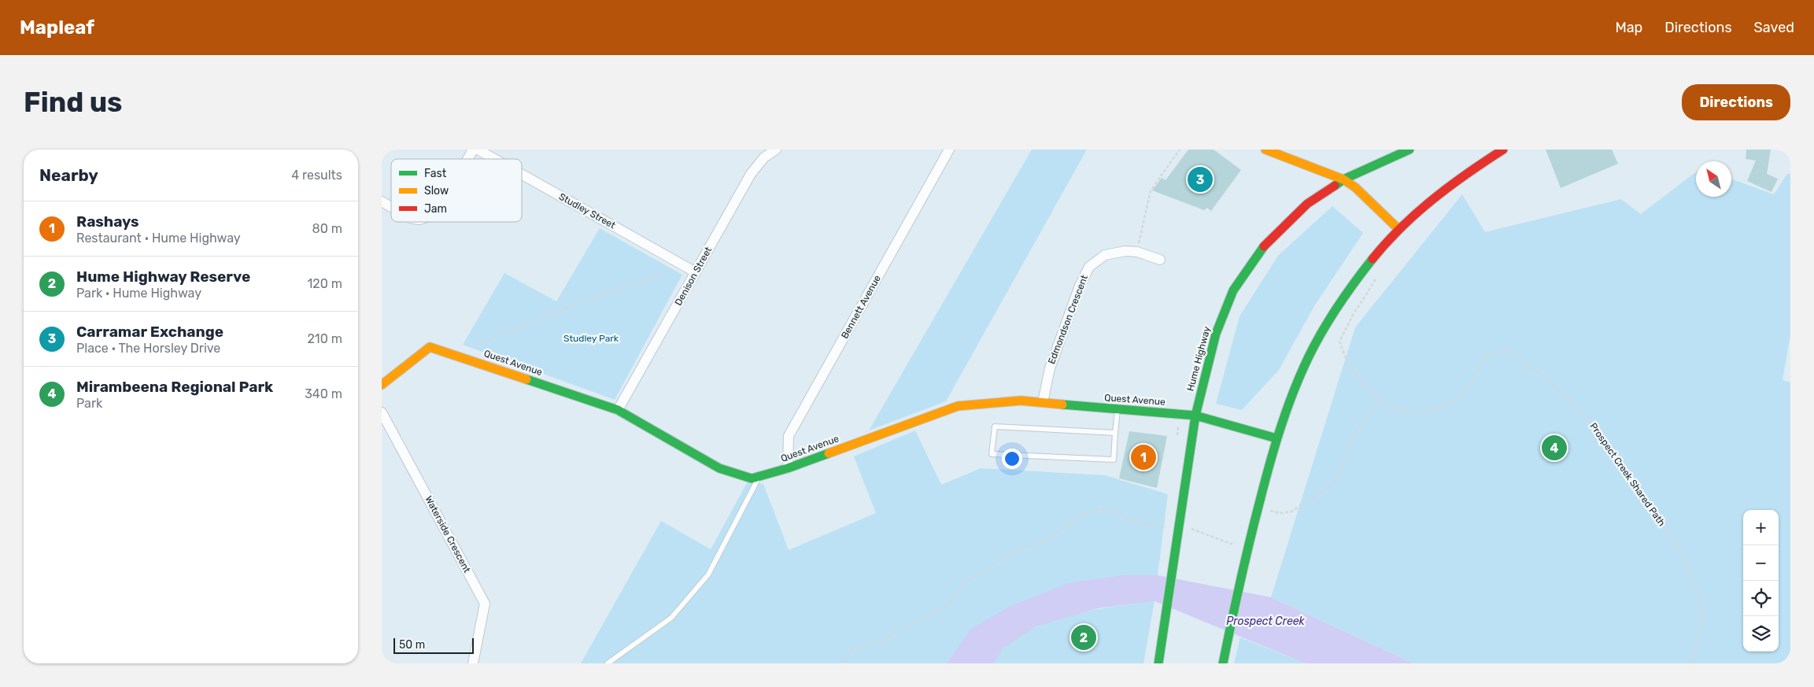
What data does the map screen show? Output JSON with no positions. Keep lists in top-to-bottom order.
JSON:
{
  "streets": {
    "main road": ["Hume Highway", "Quest Avenue"],
    "street": [
      "Studley Street",
      "Denison Street",
      "Bennett Avenue",
      "Edmondson Crescent",
      "Waterside Crescent"
    ],
    "path": ["Prospect Creek Shared Path"]
  },
  "crossings": [
    ["Studley Street", "Denison Street"],
    ["Denison Street", "Quest Avenue"],
    ["Bennett Avenue", "Quest Avenue"],
    ["Edmondson Crescent", "Quest Avenue"],
    ["Hume Highway", "Quest Avenue"]
  ],
  "water": ["Prospect Creek"],
  "parks": ["Studley Park"],
  "legend": ["Fast", "Slow", "Jam"],
  "scale_bar": "50 m",
  "north": "top left",
  "page": {
    "header": "Mapleaf",
    "nav": ["Map", "Directions", "Saved"],
    "buttons": "Directions",
    "title": "Find us",
    "heading": ["Nearby", "4 results"],
    "pins": [
      "3",
      "4",
      "1",
      "2"
    ],
    "list": [
      {
        "mark": "1",
        "name": "Rashays",
        "note": "Restaurant · Hume Highway",
        "value": "80 m"
      },
      {
        "mark": "2",
        "name": "Hume Highway Reserve",
        "note": "Park · Hume Highway",
        "value": "120 m"
      },
      {
        "mark": "3",
        "name": "Carramar Exchange",
        "note": "Place · The Horsley Drive",
        "value": "210 m"
      },
      {
        "mark": "4",
        "name": "Mirambeena Regional Park",
        "note": "Park",
        "value": "340 m"
      }
    ],
    "map_buttons": ["+", "−"],
    "scale": "50 m"
  }
}
